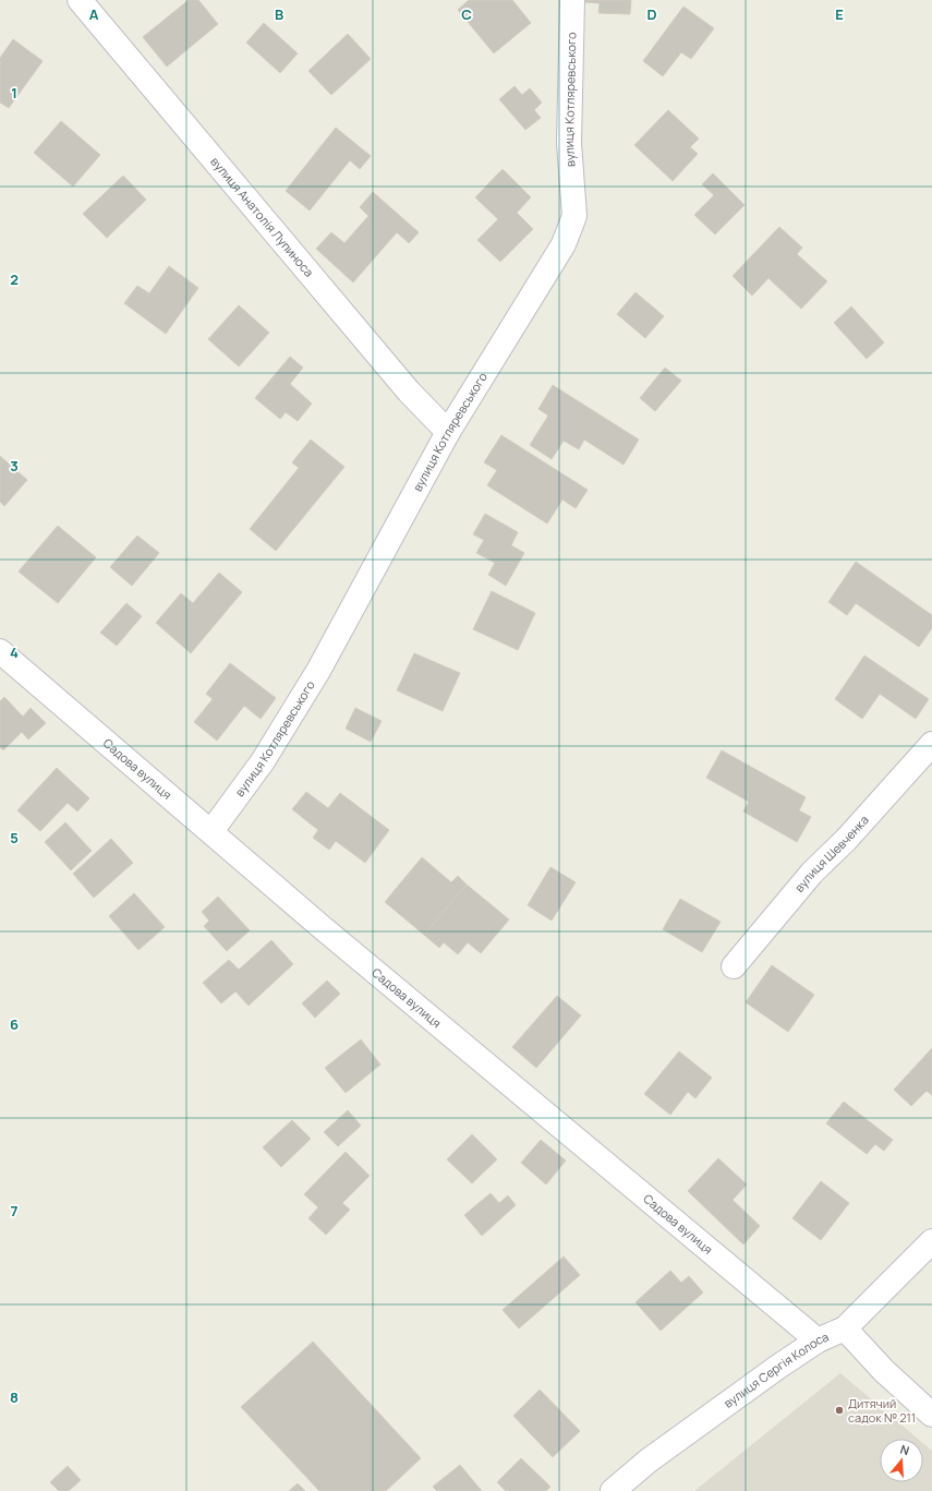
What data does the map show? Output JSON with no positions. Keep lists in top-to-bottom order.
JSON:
{
  "streets": {
    "street": [
      "вулиця Котляревського",
      "вулиця Анатолія Лупиноса",
      "Садова вулиця",
      "вулиця Шевченка",
      "вулиця Сергія Колоса"
    ]
  },
  "crossings": [
    ["вулиця Котляревського", "вулиця Анатолія Лупиноса"],
    ["вулиця Котляревського", "Садова вулиця"],
    ["Садова вулиця", "вулиця Сергія Колоса"]
  ],
  "places": ["Дитячий садок № 211"],
  "north": "top",
  "grid": {
    "columns": [
      "A",
      "B",
      "C",
      "D",
      "E"
    ],
    "rows": [
      "1",
      "2",
      "3",
      "4",
      "5",
      "6",
      "7",
      "8"
    ]
  }
}
